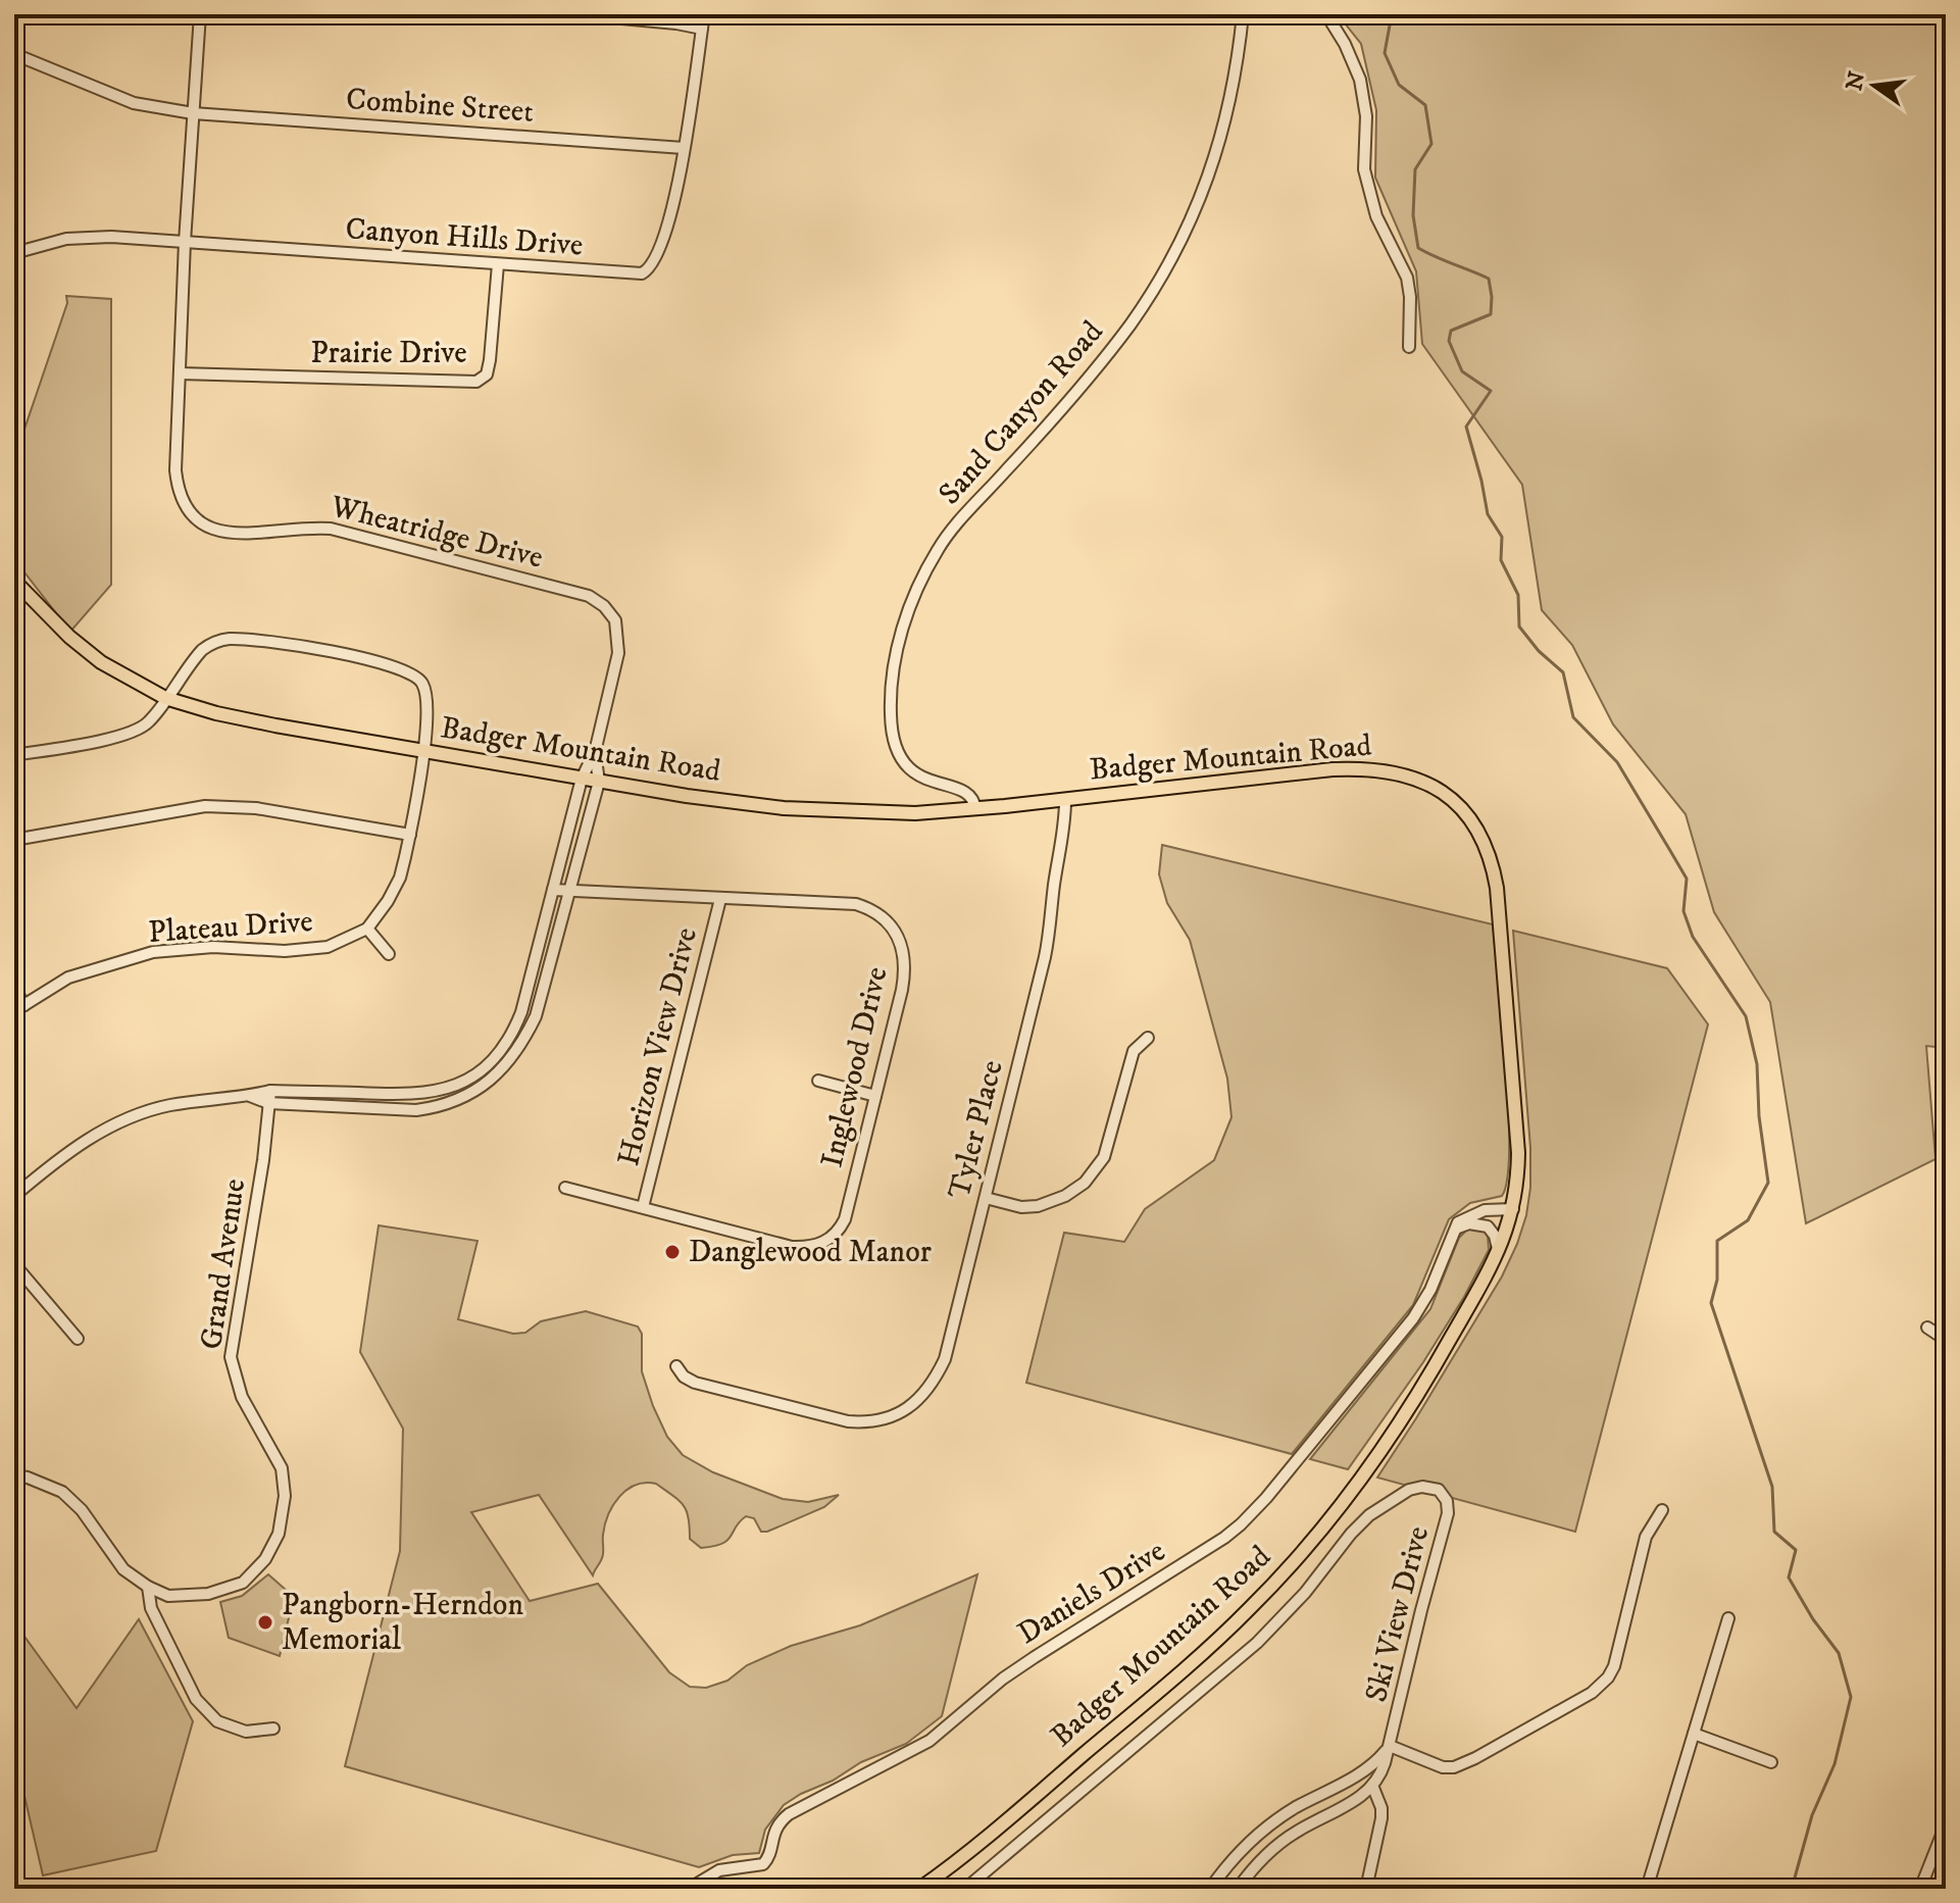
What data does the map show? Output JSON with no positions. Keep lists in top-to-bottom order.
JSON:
{
  "streets": {
    "main road": ["Badger Mountain Road"],
    "street": [
      "Combine Street",
      "Canyon Hills Drive",
      "Prairie Drive",
      "Sand Canyon Road",
      "Wheatridge Drive",
      "Plateau Drive",
      "Horizon View Drive",
      "Inglewood Drive",
      "Tyler Place",
      "Grand Avenue",
      "Daniels Drive",
      "Ski View Drive"
    ]
  },
  "crossings": [
    ["Combine Street", "Canyon Hills Drive"],
    ["Canyon Hills Drive", "Prairie Drive"],
    ["Canyon Hills Drive", "Wheatridge Drive"],
    ["Prairie Drive", "Wheatridge Drive"],
    ["Sand Canyon Road", "Badger Mountain Road"],
    ["Wheatridge Drive", "Badger Mountain Road"],
    ["Wheatridge Drive", "Inglewood Drive"],
    ["Wheatridge Drive", "Grand Avenue"],
    ["Badger Mountain Road", "Tyler Place"],
    ["Badger Mountain Road", "Daniels Drive"],
    ["Horizon View Drive", "Inglewood Drive"]
  ],
  "places": ["Danglewood Manor", "Pangborn-Herndon Memorial"],
  "north": "left"
}
